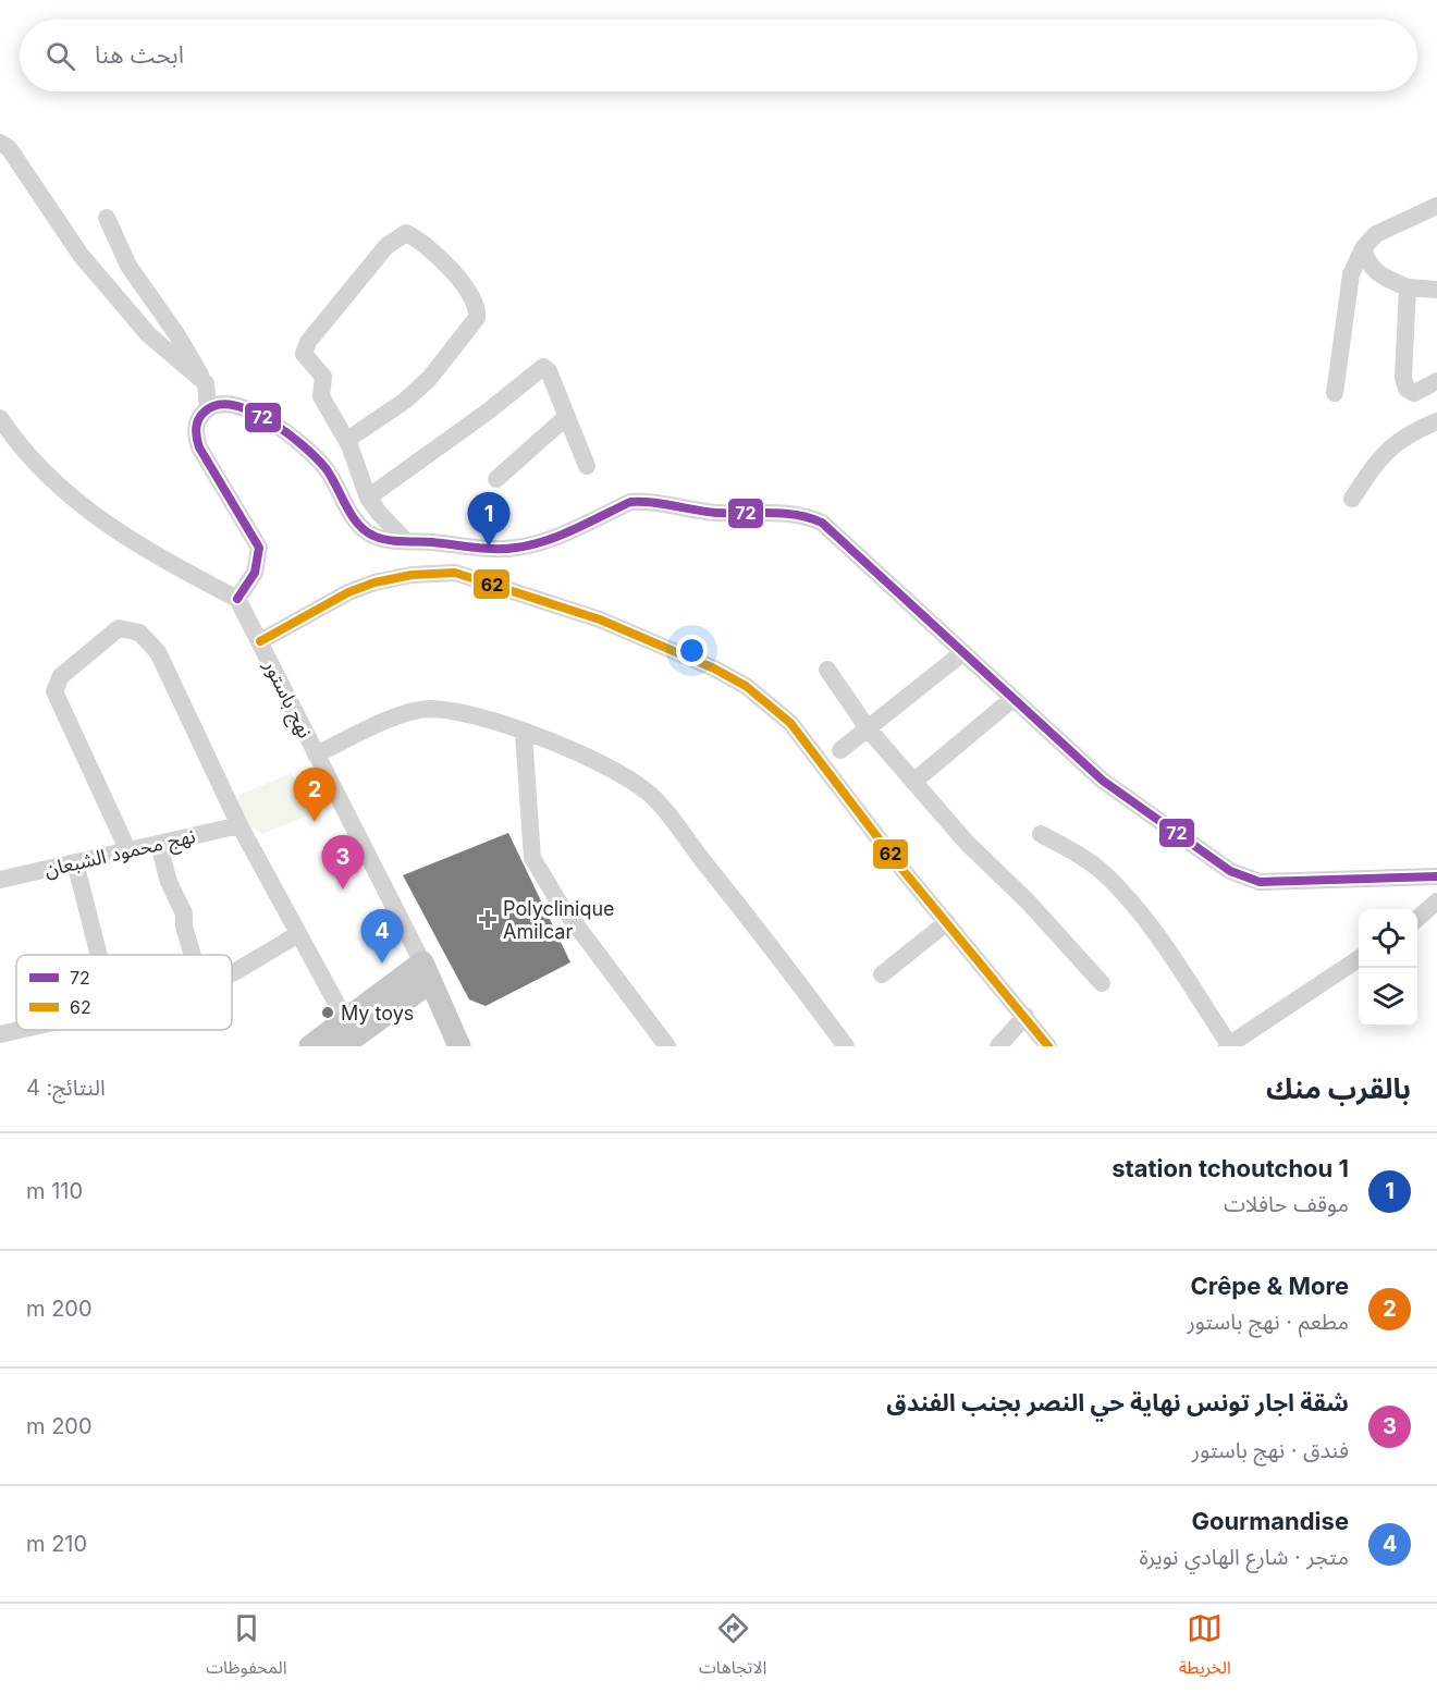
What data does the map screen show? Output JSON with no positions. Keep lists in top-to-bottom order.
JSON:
{
  "streets": {
    "main road": ["نهج باستور"],
    "street": ["نهج محمود الشبعان"]
  },
  "places": {
    "health": ["Polyclinique Amilcar"],
    "other": ["My toys"]
  },
  "lines": ["transit line 72", "transit line 62"],
  "legend": ["72", "62"],
  "page": {
    "search": "ابحث هنا",
    "pins": [
      "1",
      "2",
      "3",
      "4"
    ],
    "heading": ["بالقرب منك", "النتائج: 4"],
    "list": [
      {
        "mark": "1",
        "name": "station tchoutchou 1",
        "note": "موقف حافلات",
        "value": "110 m"
      },
      {
        "mark": "2",
        "name": "Crêpe & More",
        "note": "مطعم · نهج باستور",
        "value": "200 m"
      },
      {
        "mark": "3",
        "name": "شقة اجار تونس نهاية حي النصر بجنب الفندق",
        "note": "فندق · نهج باستور",
        "value": "200 m"
      },
      {
        "mark": "4",
        "name": "Gourmandise",
        "note": "متجر · شارع الهادي نويرة",
        "value": "210 m"
      }
    ],
    "nav": ["الخريطة", "الاتجاهات", "المحفوظات"]
  }
}
